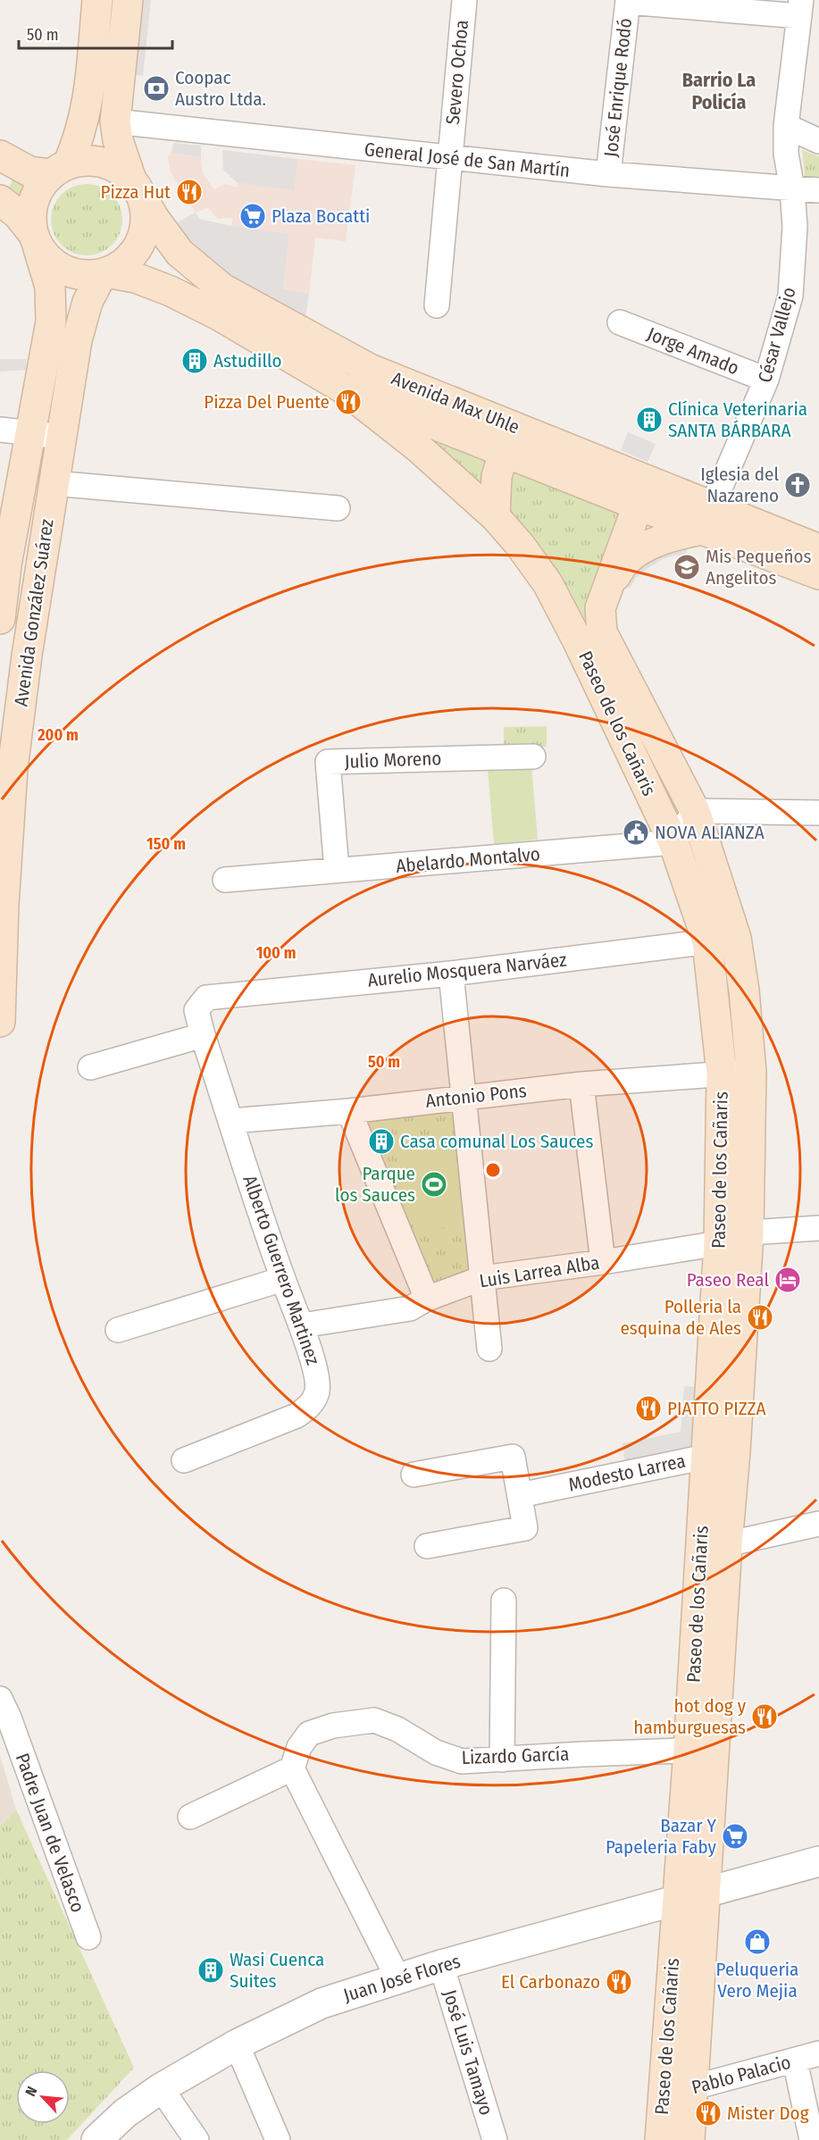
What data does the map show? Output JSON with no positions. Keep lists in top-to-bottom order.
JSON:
{
  "streets": {
    "main road": ["Avenida Max Uhle", "Avenida González Suárez", "Paseo de los Cañaris"],
    "street": [
      "Severo Ochoa",
      "José Enrique Rodó",
      "General José de San Martín",
      "César Vallejo",
      "Jorge Amado",
      "Julio Moreno",
      "Abelardo Montalvo",
      "Aurelio Mosquera Narváez",
      "Antonio Pons",
      "Alberto Guerrero Martinez",
      "Luis Larrea Alba",
      "Modesto Larrea",
      "Lizardo García",
      "Padre Juan de Velasco",
      "Juan José Flores",
      "José Luis Tamayo",
      "Pablo Palacio"
    ]
  },
  "crossings": [
    ["Severo Ochoa", "General José de San Martín"],
    ["José Enrique Rodó", "General José de San Martín"],
    ["General José de San Martín", "César Vallejo"],
    ["César Vallejo", "Jorge Amado"],
    ["César Vallejo", "Avenida Max Uhle"],
    ["Avenida Max Uhle", "Avenida González Suárez"],
    ["Avenida Max Uhle", "Paseo de los Cañaris"],
    ["Paseo de los Cañaris", "Abelardo Montalvo"],
    ["Paseo de los Cañaris", "Aurelio Mosquera Narváez"],
    ["Paseo de los Cañaris", "Antonio Pons"],
    ["Paseo de los Cañaris", "Luis Larrea Alba"],
    ["Paseo de los Cañaris", "Modesto Larrea"],
    ["Paseo de los Cañaris", "Lizardo García"],
    ["Paseo de los Cañaris", "Juan José Flores"],
    ["Paseo de los Cañaris", "Pablo Palacio"],
    ["Julio Moreno", "Abelardo Montalvo"],
    ["Aurelio Mosquera Narváez", "Alberto Guerrero Martinez"],
    ["Antonio Pons", "Alberto Guerrero Martinez"],
    ["Alberto Guerrero Martinez", "Luis Larrea Alba"],
    ["Juan José Flores", "José Luis Tamayo"]
  ],
  "districts": ["Barrio La Policía"],
  "places": {
    "bank": ["Coopac Austro Ltda."],
    "restaurant": [
      "Pizza Hut",
      "Pizza Del Puente",
      "Polleria la esquina de Ales",
      "PIATTO PIZZA",
      "hot dog y hamburguesas",
      "El Carbonazo",
      "Mister Dog"
    ],
    "supermarket": ["Plaza Bocatti", "Bazar Y Papeleria Faby"],
    "building": [
      "Astudillo",
      "Clínica Veterinaria SANTA BÁRBARA",
      "Casa comunal Los Sauces",
      "Wasi Cuenca Suites"
    ],
    "church": ["Iglesia del Nazareno"],
    "school or university": ["Mis Pequeños Angelitos"],
    "public building": ["NOVA ALIANZA"],
    "sports": ["Parque los Sauces"],
    "hotel": ["Paseo Real"],
    "shop": ["Peluqueria Vero Mejia"]
  },
  "scale_bar": "50 m",
  "north": "top left",
  "rings": [
    "200 m",
    "150 m",
    "100 m",
    "50 m"
  ]
}
